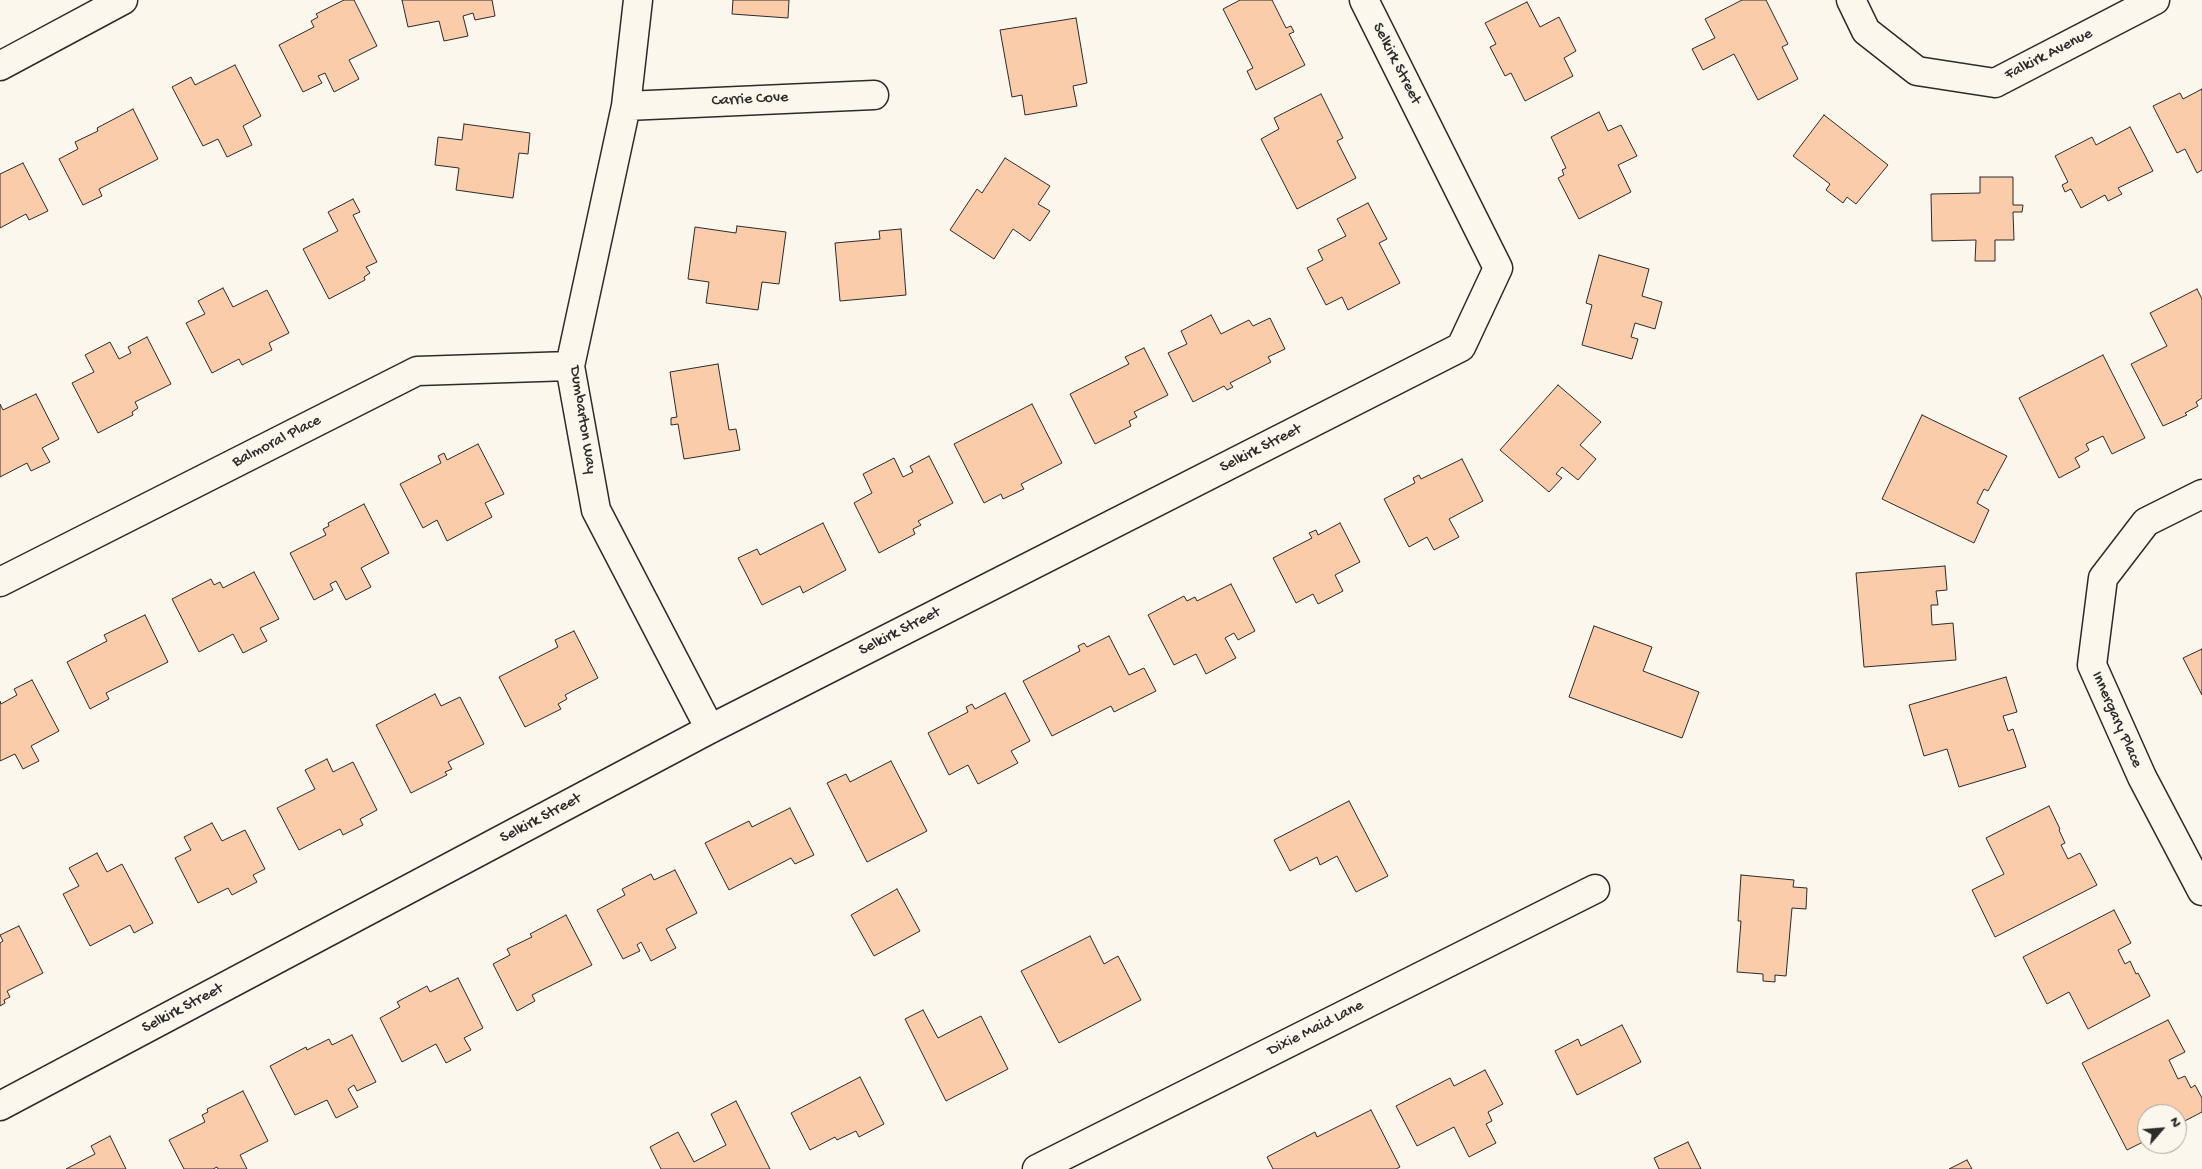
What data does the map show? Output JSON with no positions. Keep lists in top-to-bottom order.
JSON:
{
  "streets": {
    "street": [
      "Falkirk Avenue",
      "Selkirk Street",
      "Carrie Cove",
      "Dumbarton Way",
      "Balmoral Place",
      "Innergary Place",
      "Dixie Maid Lane"
    ]
  },
  "crossings": [
    ["Selkirk Street", "Dumbarton Way"],
    ["Carrie Cove", "Dumbarton Way"],
    ["Dumbarton Way", "Balmoral Place"]
  ],
  "north": "top right"
}
